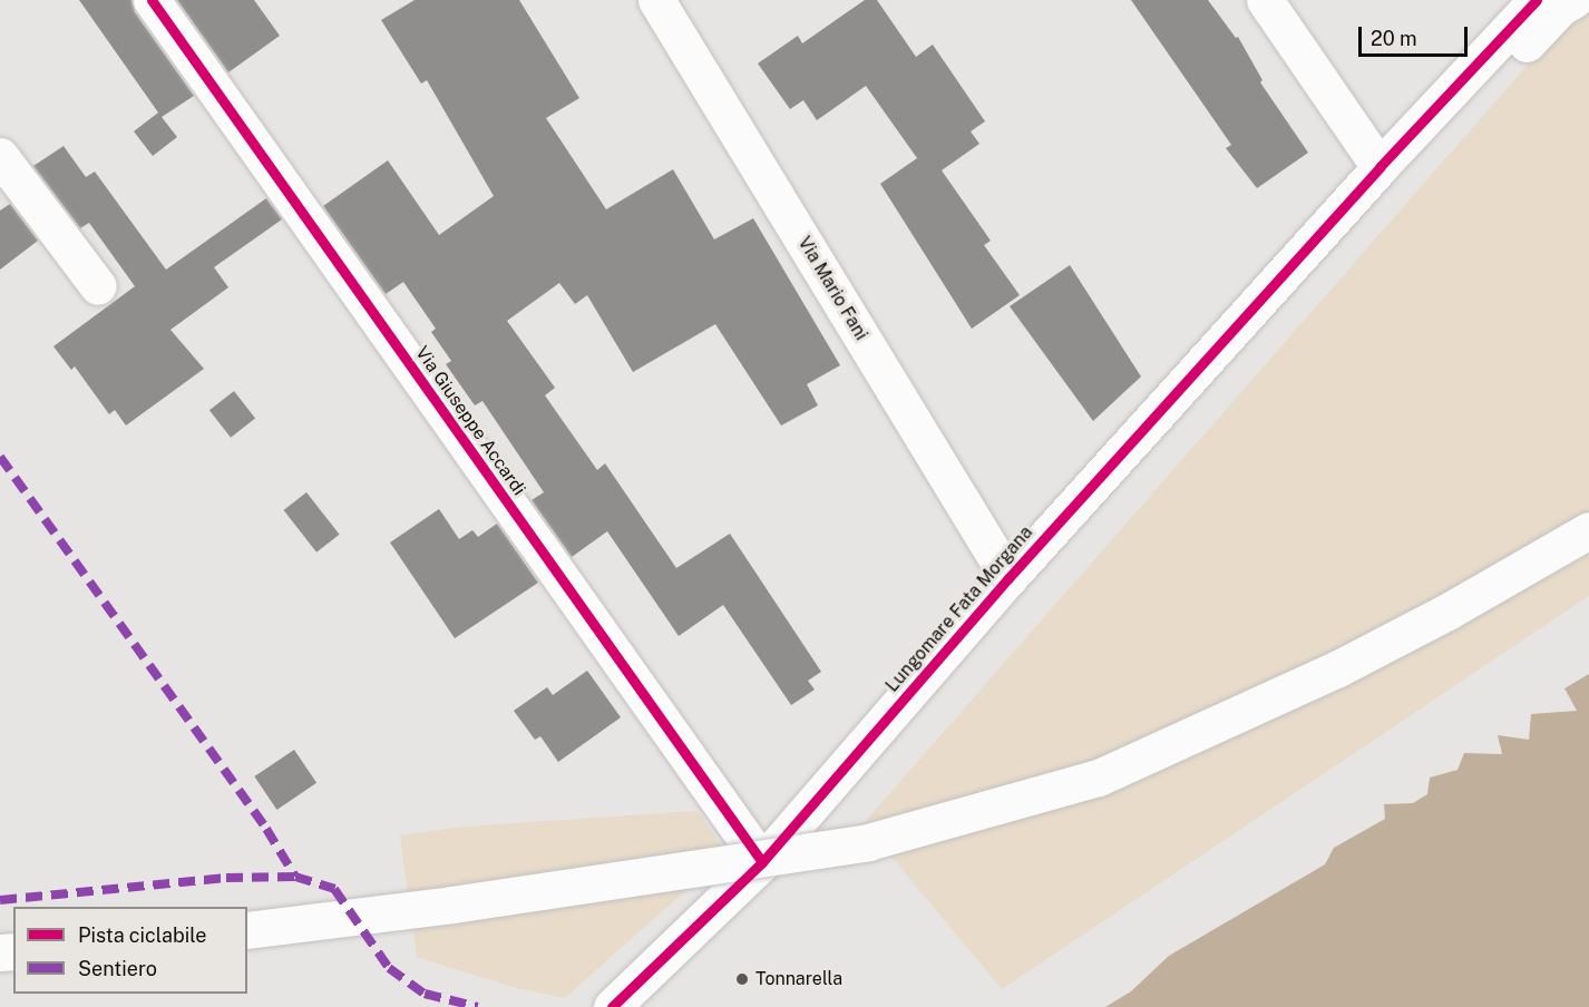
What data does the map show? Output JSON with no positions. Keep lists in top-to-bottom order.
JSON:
{
  "streets": {
    "street": ["Via Mario Fani", "Via Giuseppe Accardi", "Lungomare Fata Morgana"]
  },
  "crossings": [
    ["Via Mario Fani", "Lungomare Fata Morgana"],
    ["Via Giuseppe Accardi", "Lungomare Fata Morgana"]
  ],
  "places": ["Tonnarella"],
  "legend": ["Pista ciclabile", "Sentiero"],
  "scale_bar": "20 m"
}
